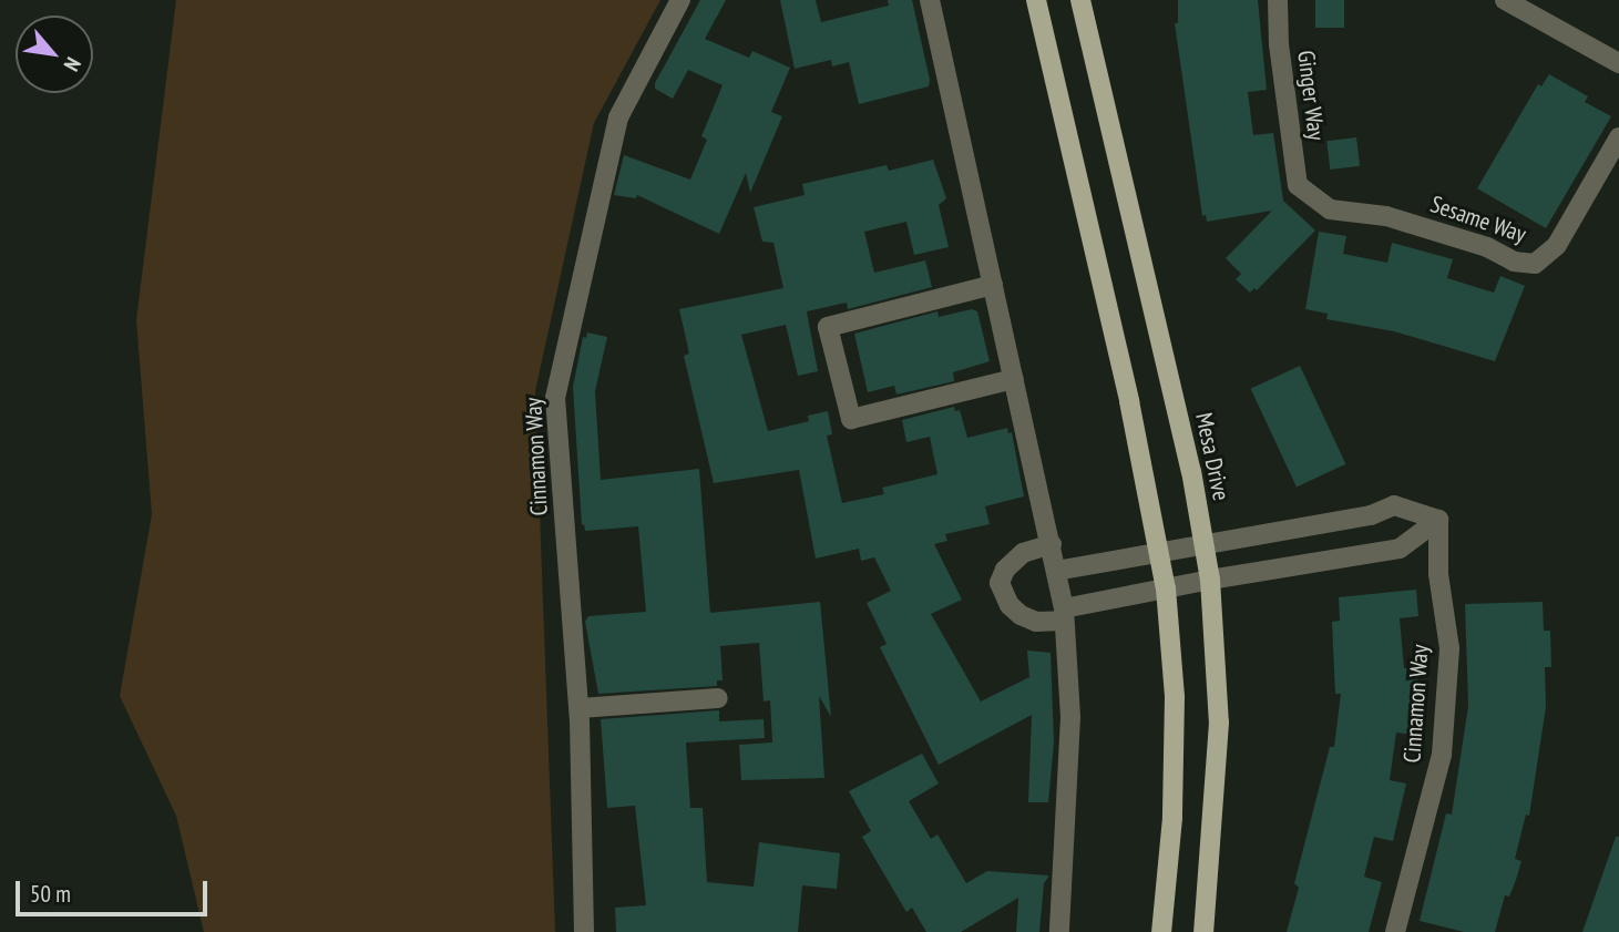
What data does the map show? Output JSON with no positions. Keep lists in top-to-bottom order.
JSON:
{
  "streets": {
    "main road": ["Mesa Drive"],
    "street": ["Ginger Way", "Sesame Way", "Cinnamon Way"]
  },
  "crossings": [
    ["Ginger Way", "Sesame Way"]
  ],
  "scale_bar": "50 m",
  "north": "bottom right"
}
